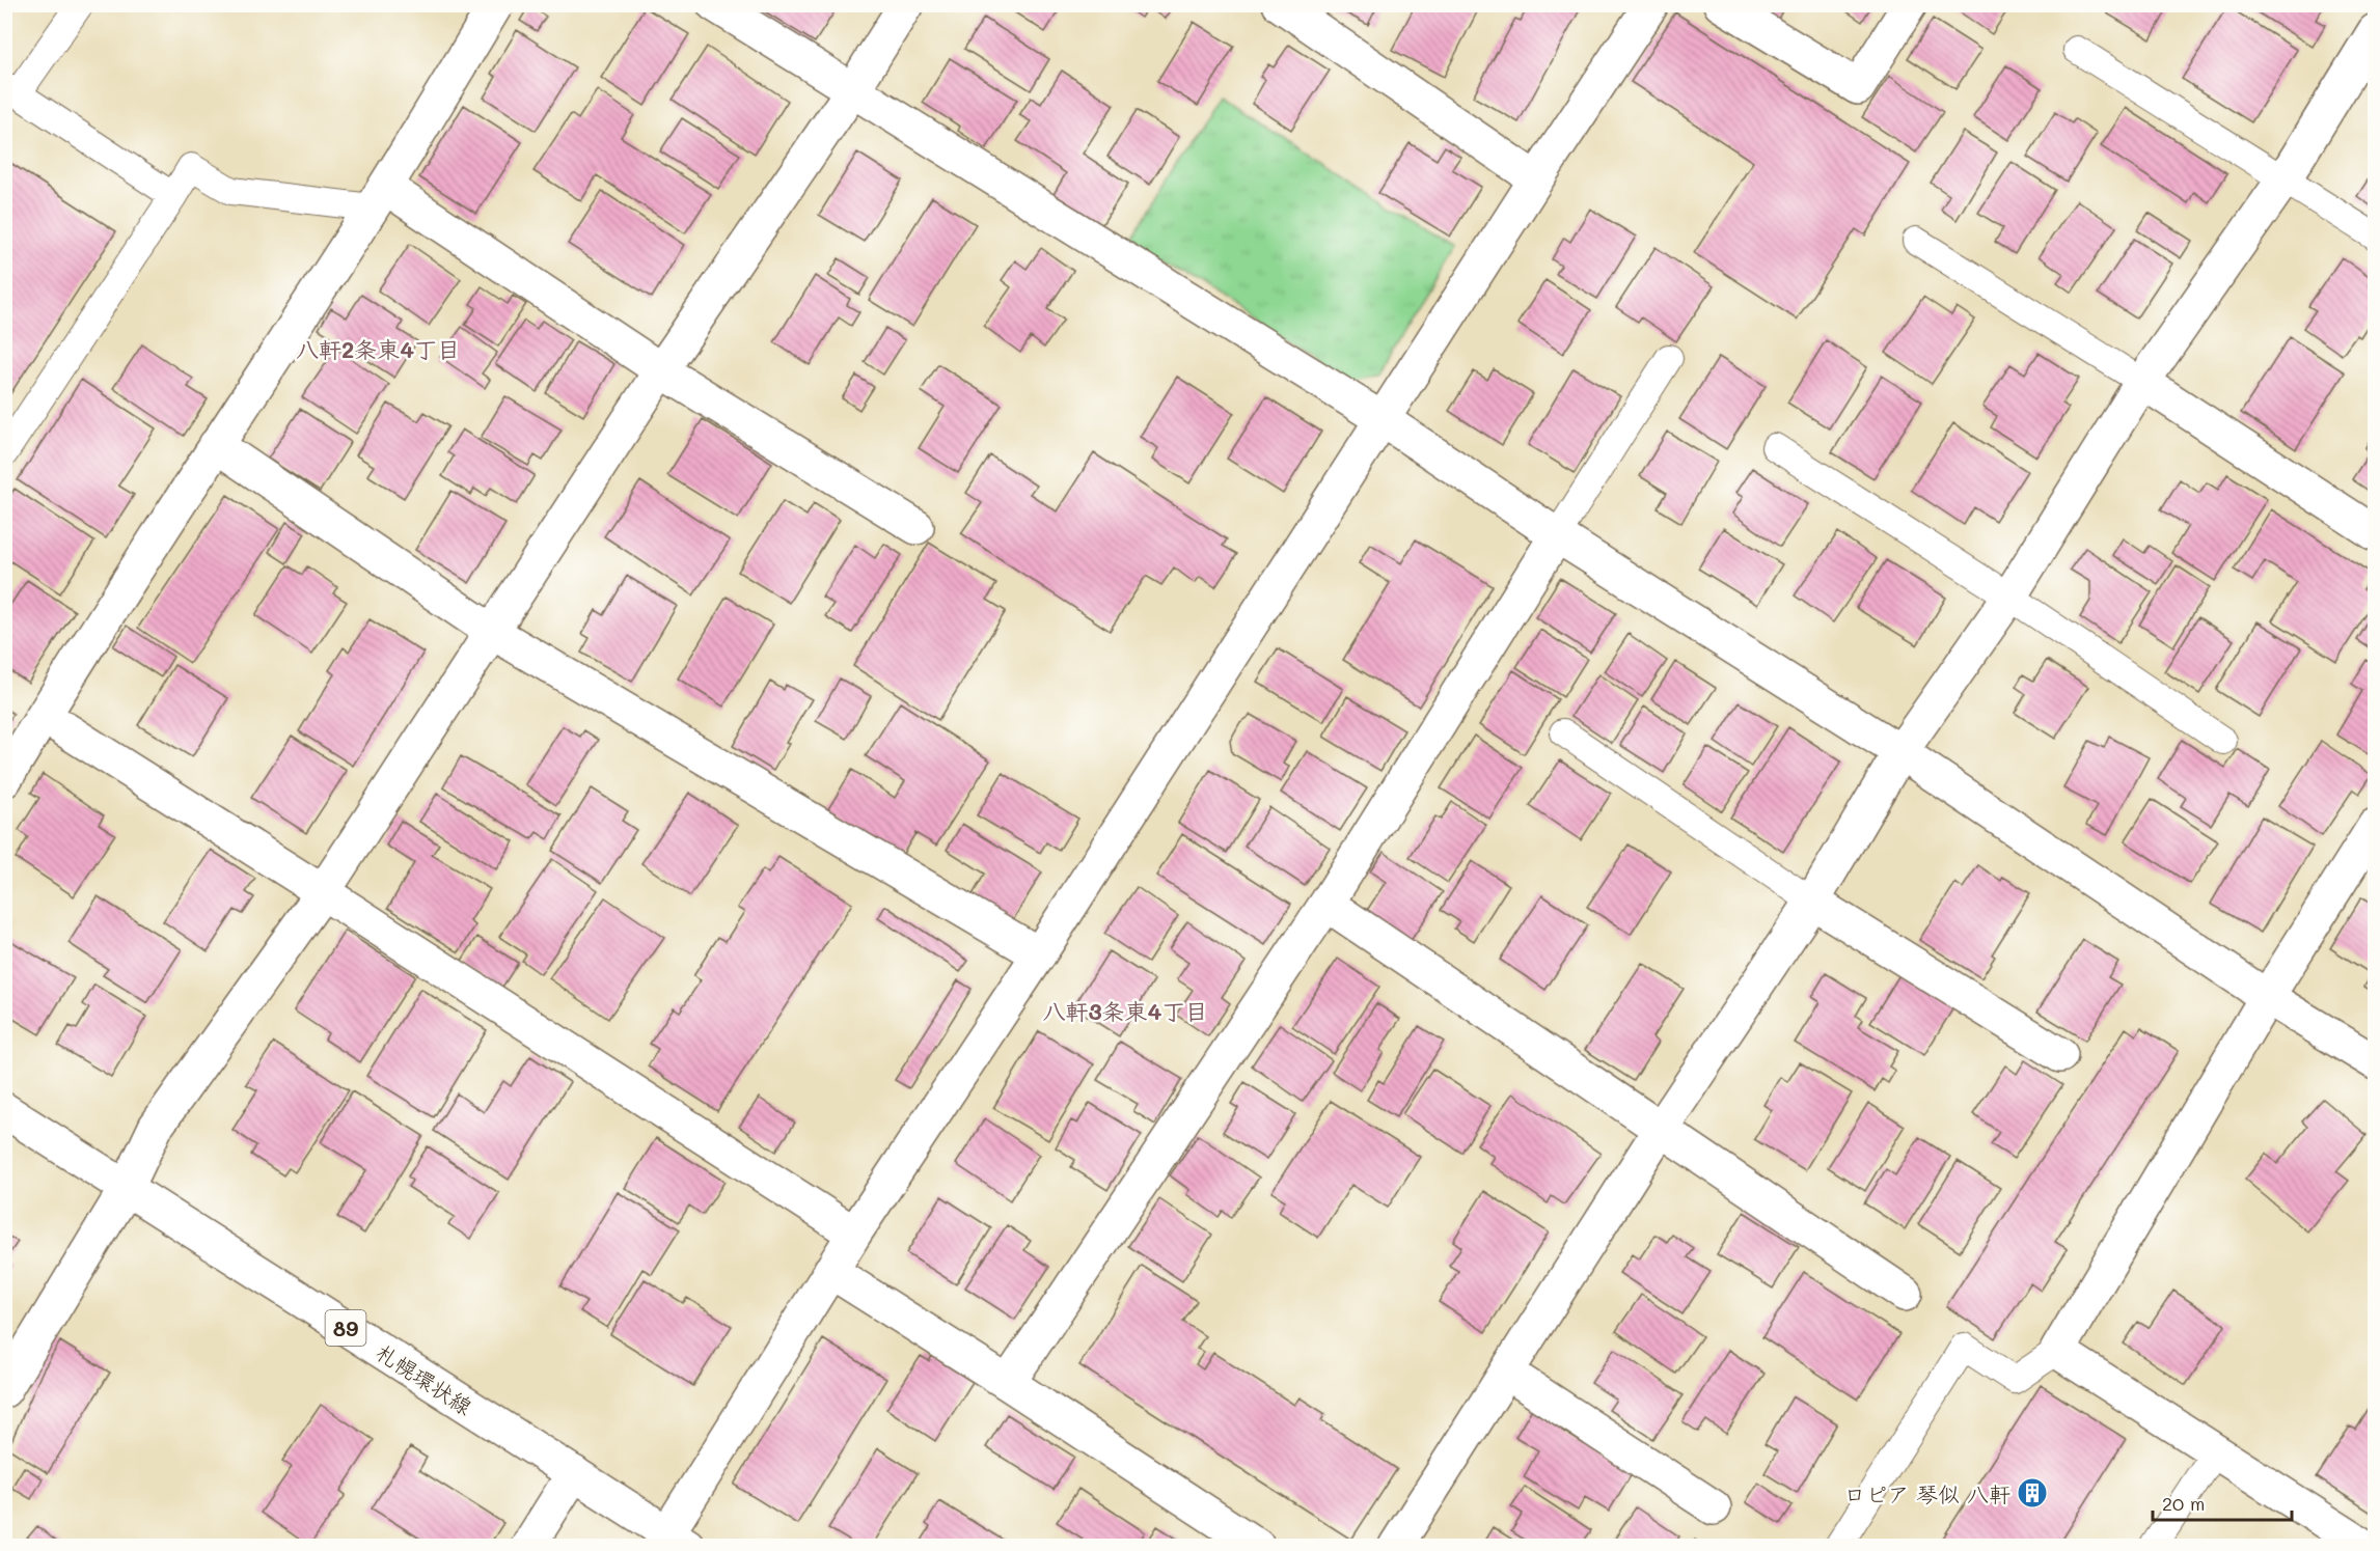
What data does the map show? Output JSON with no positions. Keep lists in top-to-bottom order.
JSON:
{
  "streets": {
    "street": ["89", "札幌環状線"]
  },
  "districts": ["八軒2条東4丁目", "八軒3条東4丁目"],
  "places": {
    "building": ["ロピア 琴似 八軒"]
  },
  "scale_bar": "20 m"
}
